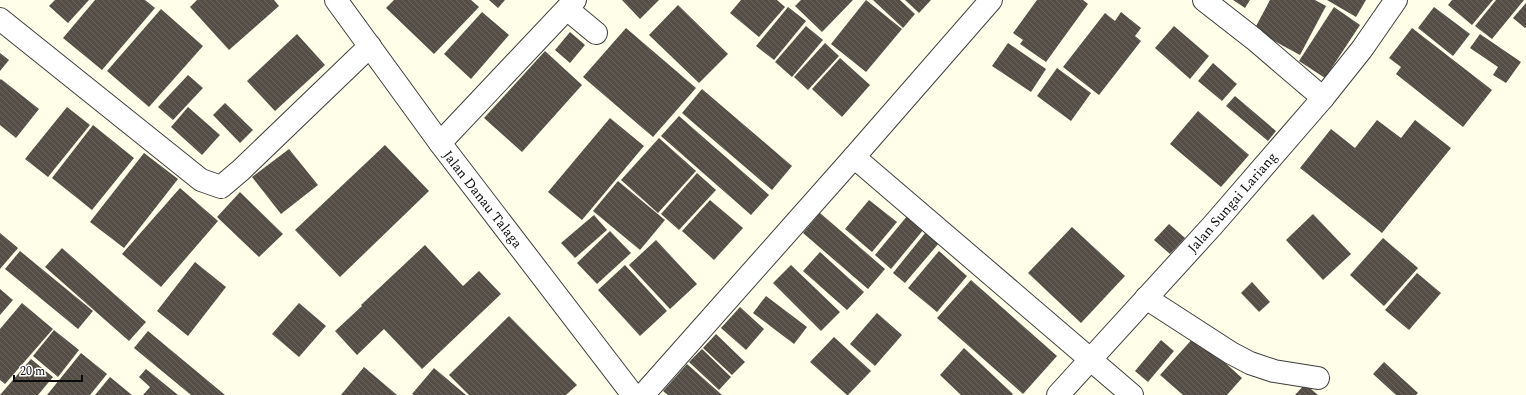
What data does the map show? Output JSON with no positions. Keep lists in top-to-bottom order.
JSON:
{
  "streets": {
    "street": ["Jalan Danau Talaga", "Jalan Sungai Lariang"]
  },
  "scale_bar": "20 m"
}
